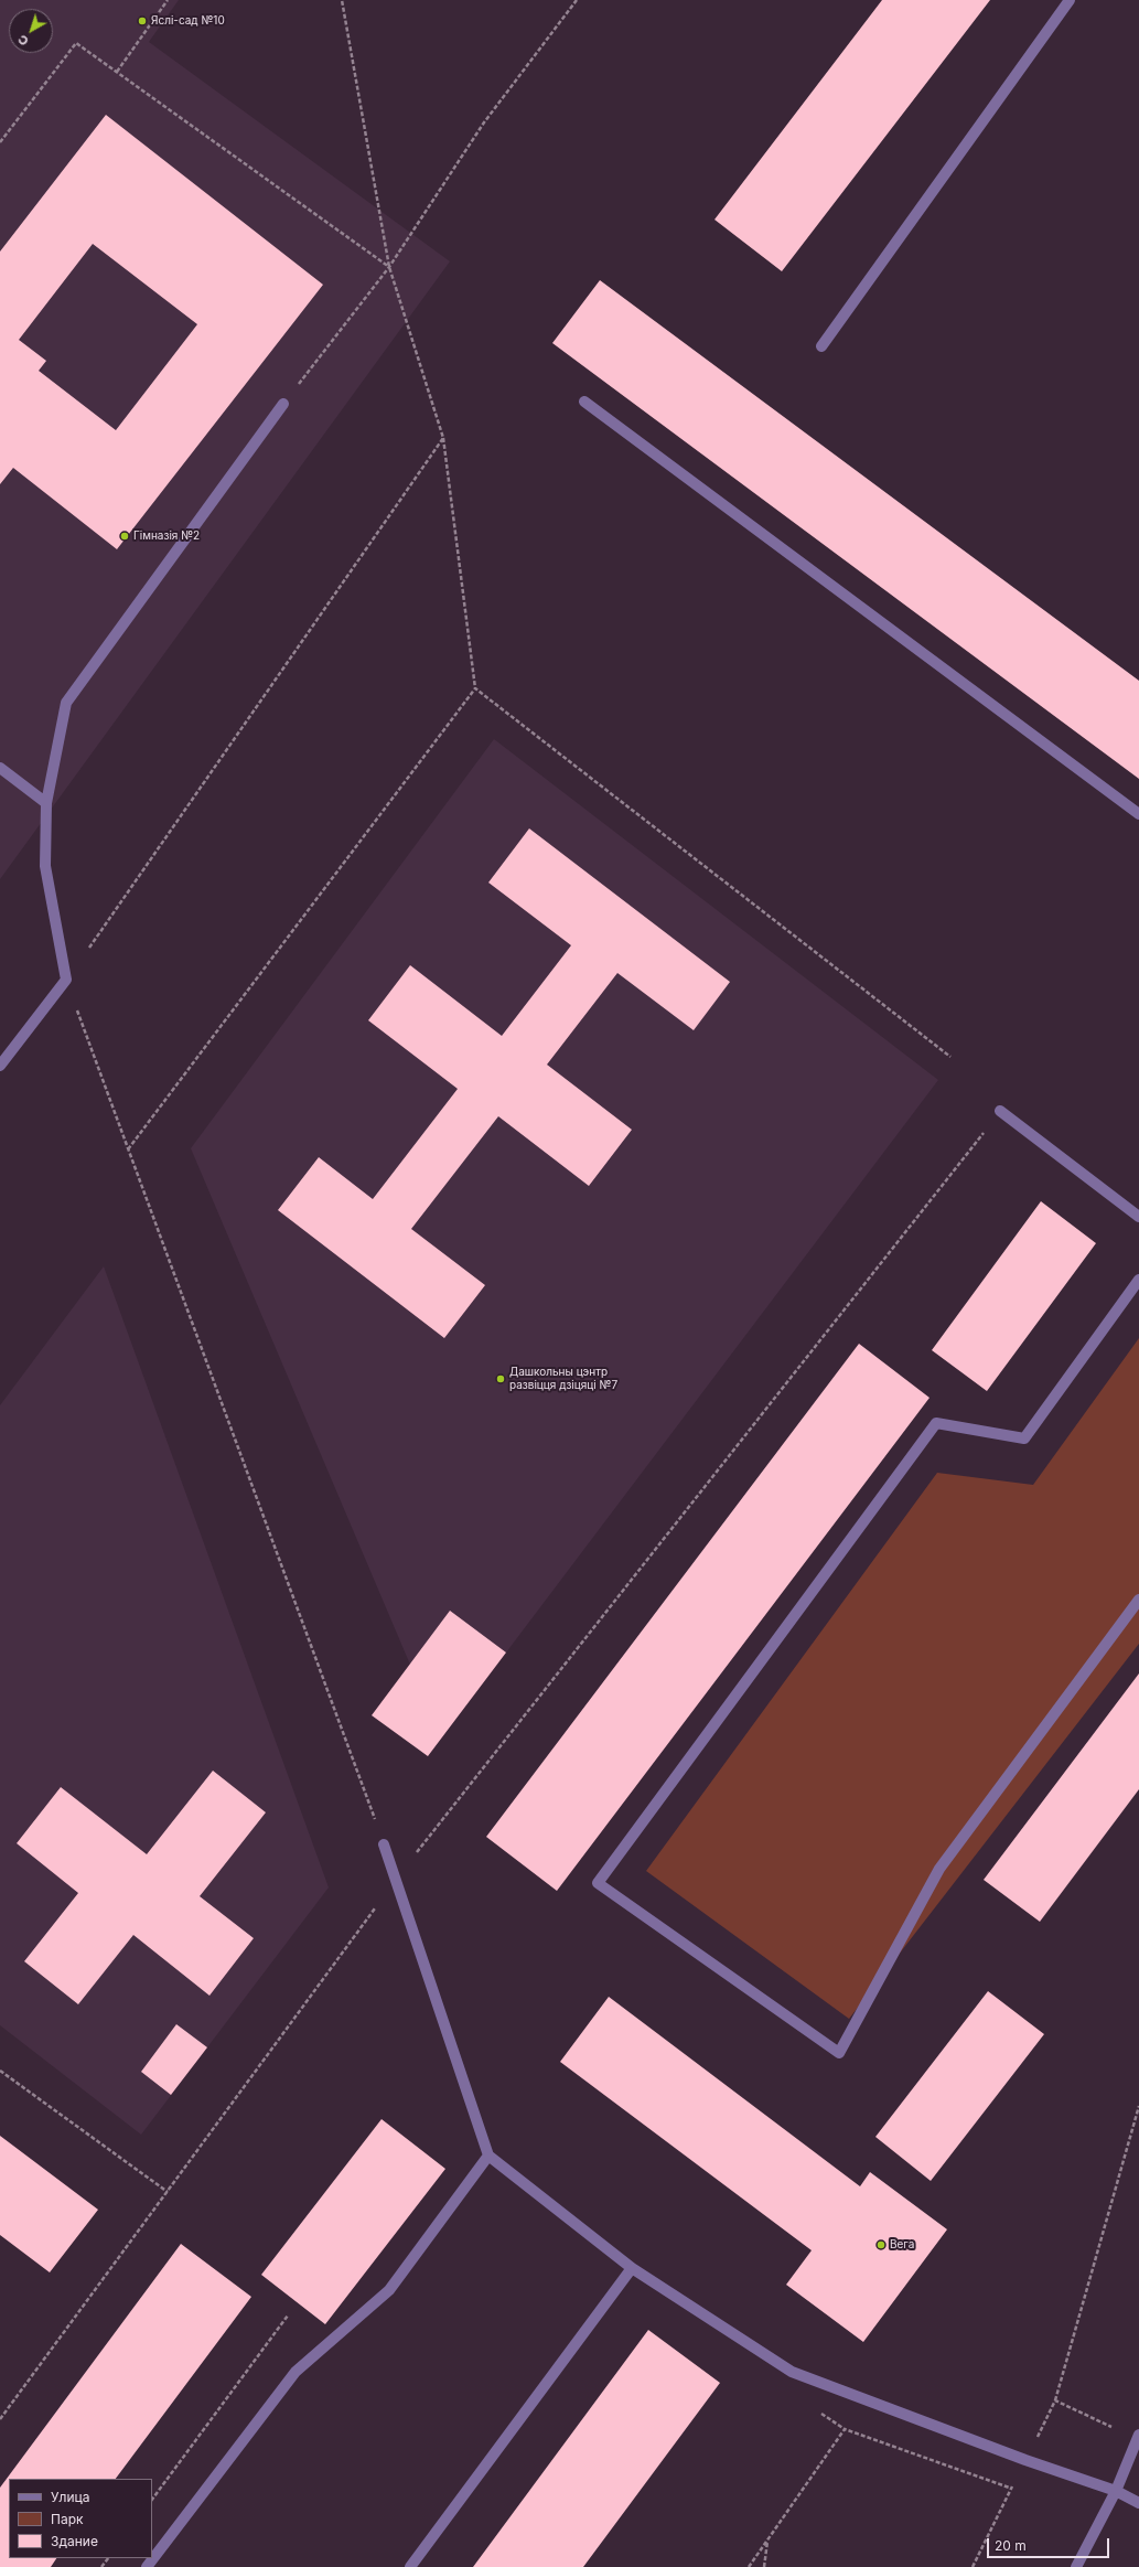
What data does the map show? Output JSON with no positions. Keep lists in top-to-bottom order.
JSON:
{
  "places": [
    "Яслі-сад №10",
    "Гімназія №2",
    "Дашкольны цэнтр развіцця дзіцяці №7",
    "Вега"
  ],
  "legend": ["Улица", "Парк", "Здание"],
  "scale_bar": "20 m",
  "north": "bottom left"
}
